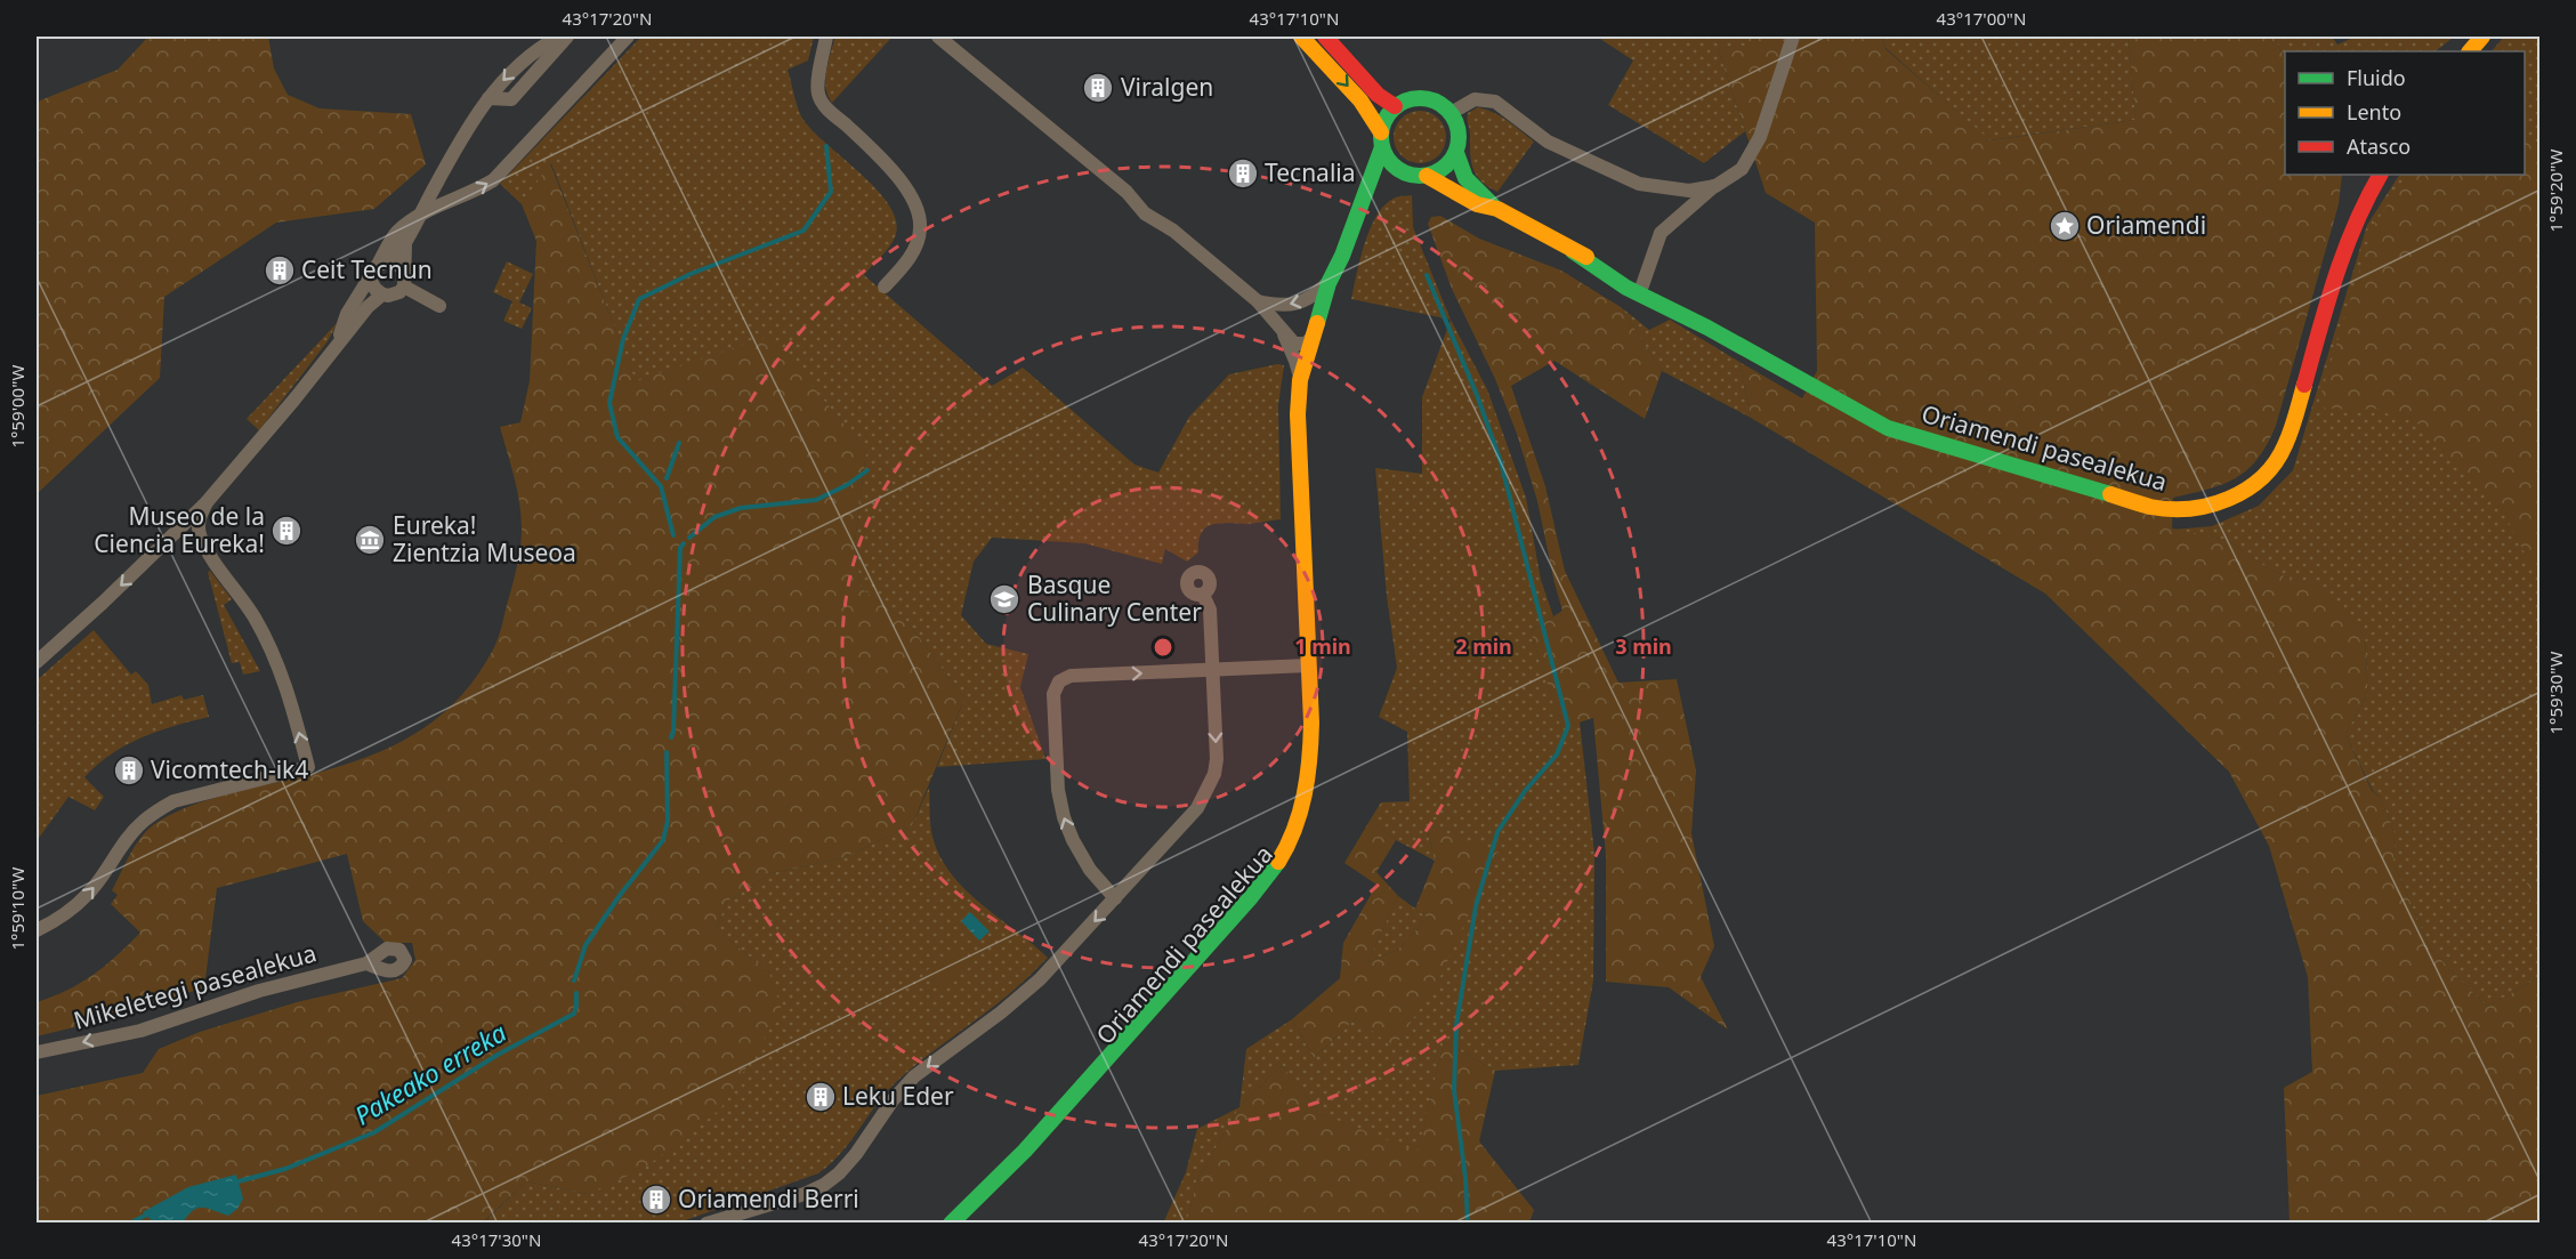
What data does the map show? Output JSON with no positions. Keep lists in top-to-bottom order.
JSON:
{
  "streets": {
    "street": ["Oriamendi pasealekua", "Mikeletegi pasealekua"]
  },
  "one_way": ["Mikeletegi pasealekua"],
  "water": ["Pakeako erreka"],
  "places": {
    "building": [
      "Viralgen",
      "Tecnalia",
      "Ceit Tecnun",
      "Museo de la Ciencia Eureka!",
      "Vicomtech-ik4",
      "Leku Eder",
      "Oriamendi Berri"
    ],
    "place": ["Oriamendi"],
    "museum": ["Eureka! Zientzia Museoa"],
    "school or university": ["Basque Culinary Center"]
  },
  "legend": ["Fluido", "Lento", "Atasco"],
  "coordinates": [
    "43°17'20\"N",
    "43°17'10\"N",
    "43°17'00\"N",
    "1°59'20\"W",
    "1°59'00\"W",
    "1°59'30\"W",
    "1°59'10\"W",
    "43°17'30\"N"
  ],
  "rings": ["1 min", "2 min", "3 min"]
}
